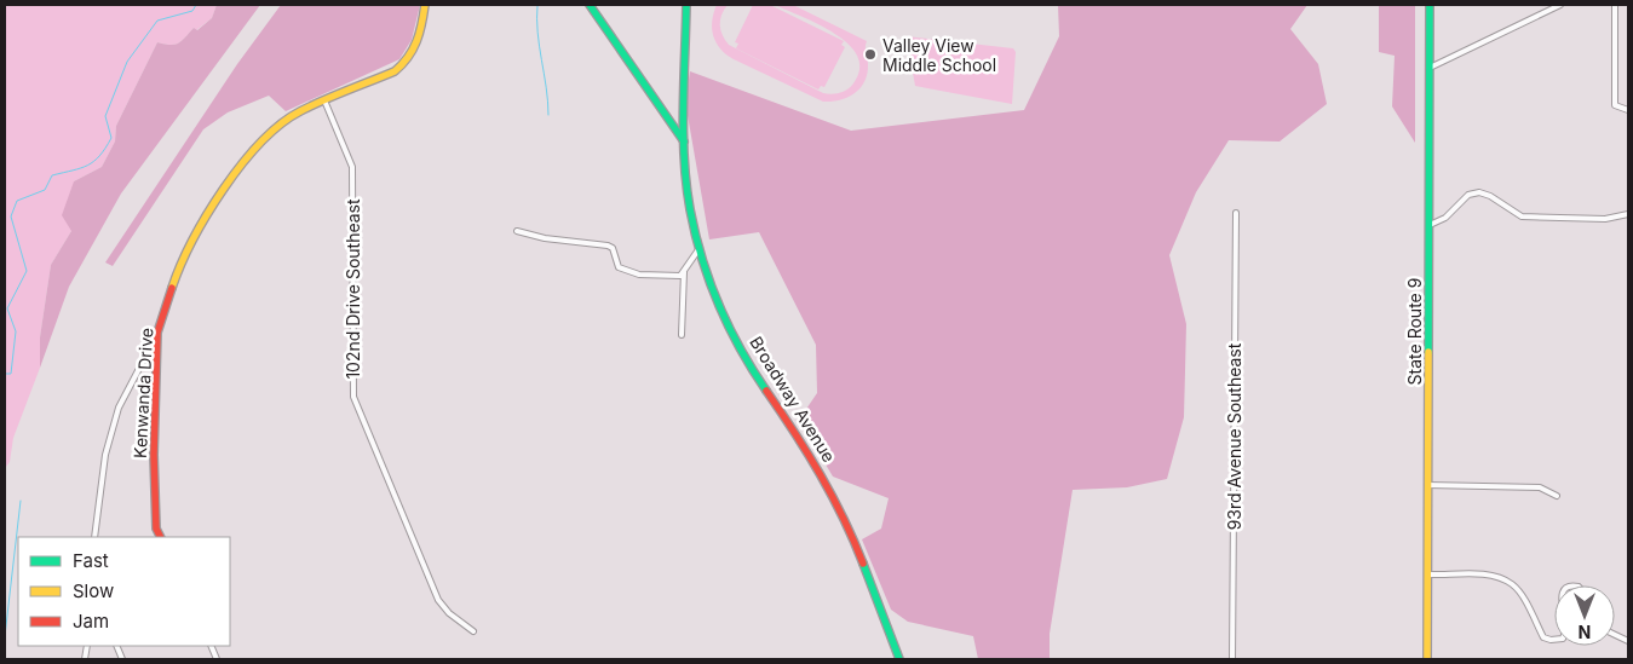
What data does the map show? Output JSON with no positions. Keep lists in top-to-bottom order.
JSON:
{
  "streets": {
    "street": [
      "102nd Drive Southeast",
      "State Route 9",
      "Kenwanda Drive",
      "Broadway Avenue",
      "93rd Avenue Southeast"
    ]
  },
  "crossings": [
    ["102nd Drive Southeast", "Kenwanda Drive"]
  ],
  "places": ["Valley View Middle School"],
  "legend": ["Fast", "Slow", "Jam"],
  "north": "bottom"
}
